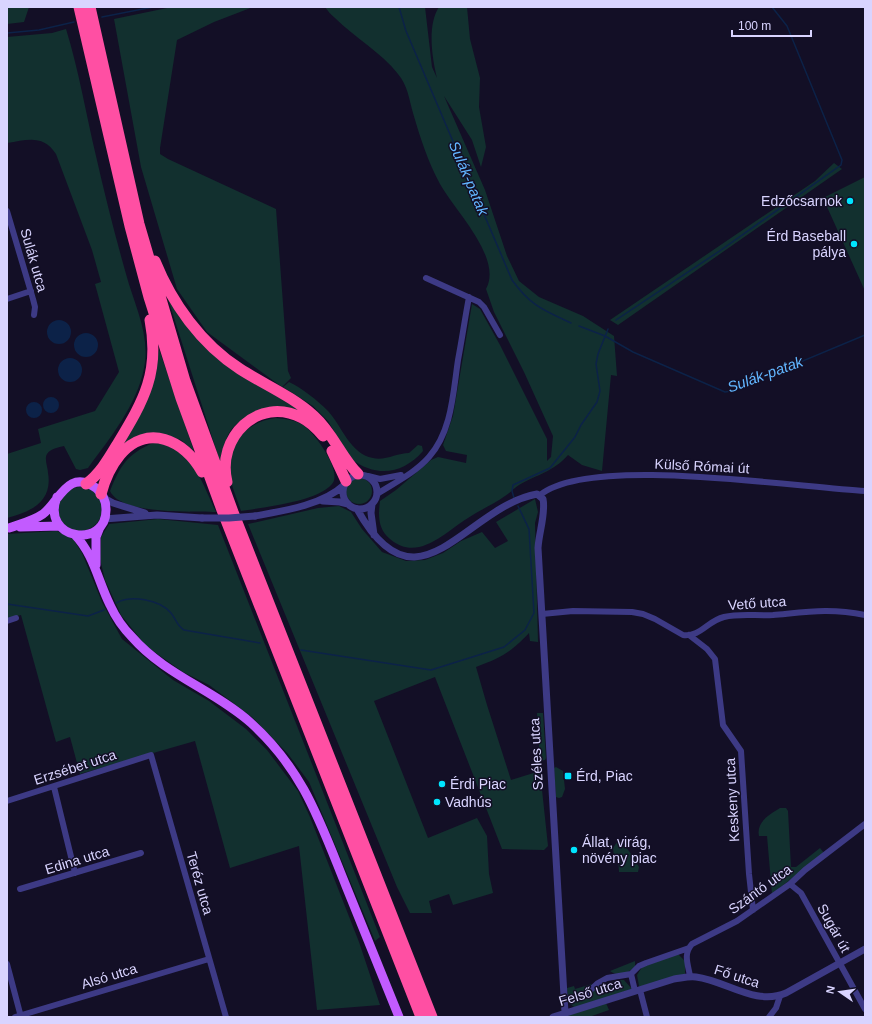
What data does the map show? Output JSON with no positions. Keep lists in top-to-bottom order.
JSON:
{
  "streets": {
    "street": [
      "Sulák utca",
      "Külső Római út",
      "Vető utca",
      "Széles utca",
      "Erzsébet utca",
      "Keskeny utca",
      "Edina utca",
      "Teréz utca",
      "Szántó utca",
      "Sugár út",
      "Alsó utca",
      "Fő utca",
      "Felső utca"
    ]
  },
  "crossings": [
    ["Külső Római út", "Széles utca"],
    ["Vető utca", "Keskeny utca"],
    ["Széles utca", "Felső utca"],
    ["Erzsébet utca", "Teréz utca"],
    ["Keskeny utca", "Szántó utca"],
    ["Teréz utca", "Alsó utca"],
    ["Szántó utca", "Sugár út"],
    ["Szántó utca", "Felső utca"],
    ["Sugár út", "Fő utca"],
    ["Fő utca", "Felső utca"]
  ],
  "water": ["Sulák-patak"],
  "places": {
    "other": [
      "Edzőcsarnok",
      "Érd Baseball pálya",
      "Érdi Piac",
      "Vadhús",
      "Állat, virág, növény piac"
    ],
    "transit": ["Érd, Piac"]
  },
  "scale_bar": "100 m",
  "north": "left"
}
